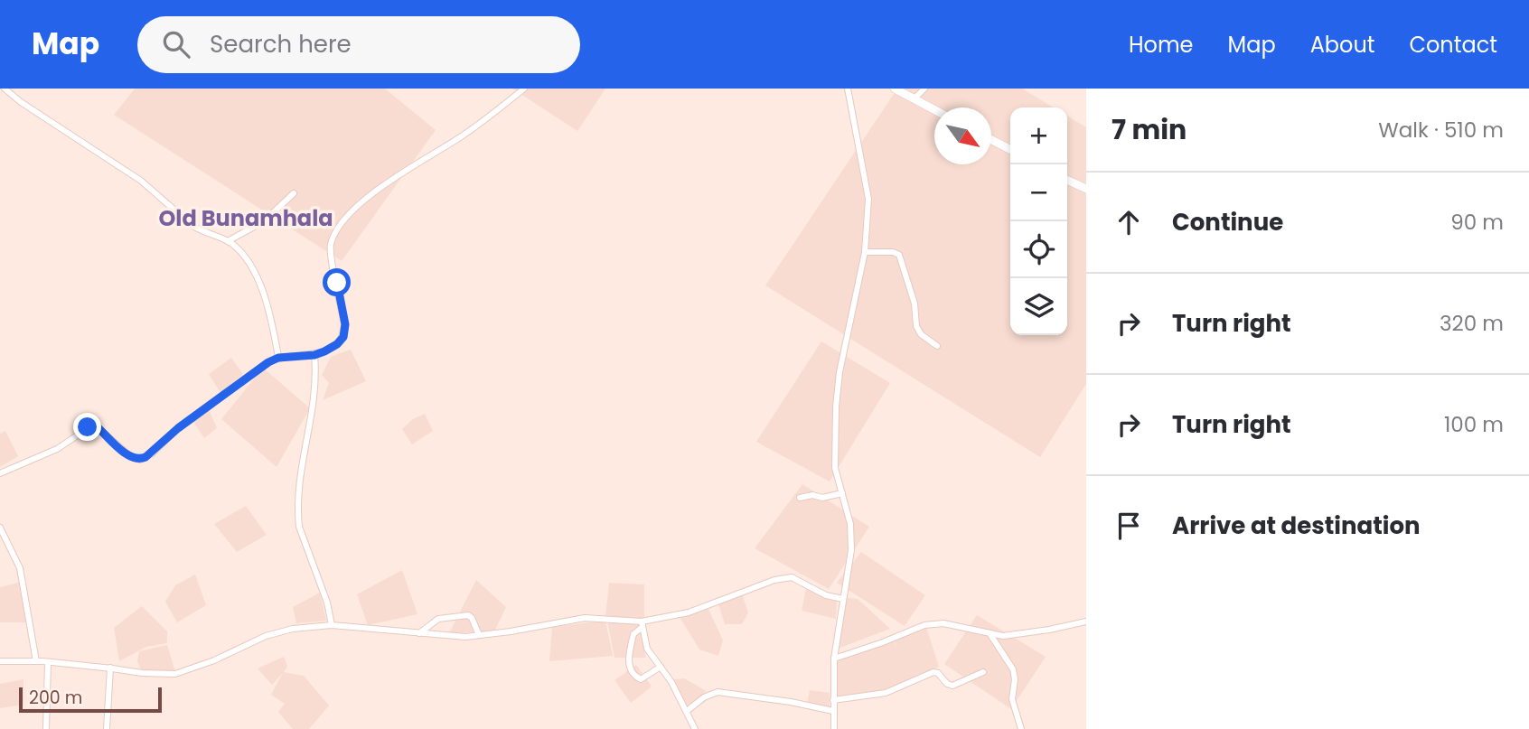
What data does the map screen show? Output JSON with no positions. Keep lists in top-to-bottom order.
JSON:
{
  "districts": ["Old Bunamhala"],
  "scale_bar": "200 m",
  "north": "bottom right",
  "page": {
    "header": "Map",
    "search": "Search here",
    "nav": [
      "Home",
      "Map",
      "About",
      "Contact"
    ],
    "heading": ["7 min", "Walk · 510 m"],
    "map_buttons": ["+", "−"],
    "list": [
      ["Continue", "90 m"],
      ["Turn right", "320 m"],
      ["Turn right", "100 m"],
      "Arrive at destination"
    ],
    "scale": "200 m"
  }
}
